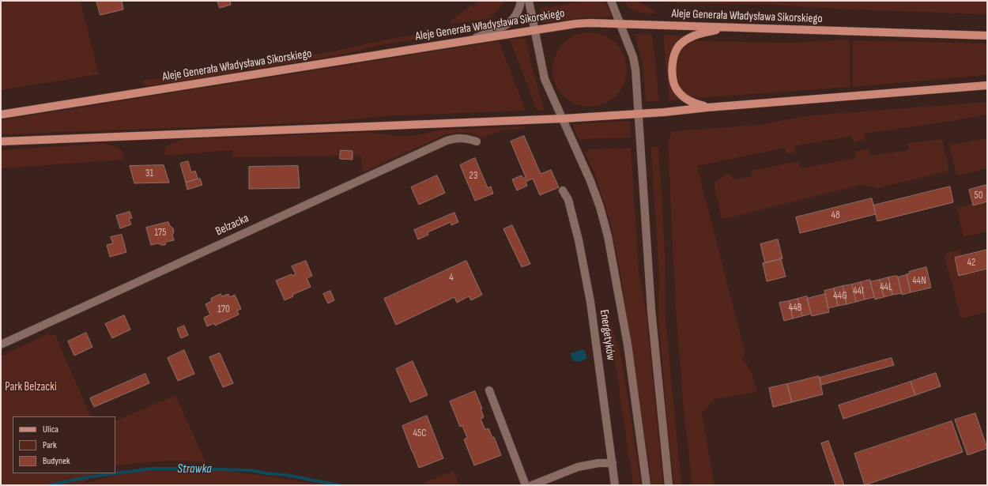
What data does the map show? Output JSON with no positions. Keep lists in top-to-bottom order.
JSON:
{
  "streets": {
    "main road": ["Aleje Generała Władysława Sikorskiego"],
    "street": ["Belzacka", "Energetyków"]
  },
  "water": ["Strawka"],
  "parks": ["Park Belzacki"],
  "house_numbers": [
    "31",
    "23",
    "50",
    "48",
    "175",
    "42",
    "4",
    "44N",
    "44L",
    "44I",
    "44G",
    "44B",
    "170",
    "45C"
  ],
  "legend": ["Ulica", "Park", "Budynek"]
}
